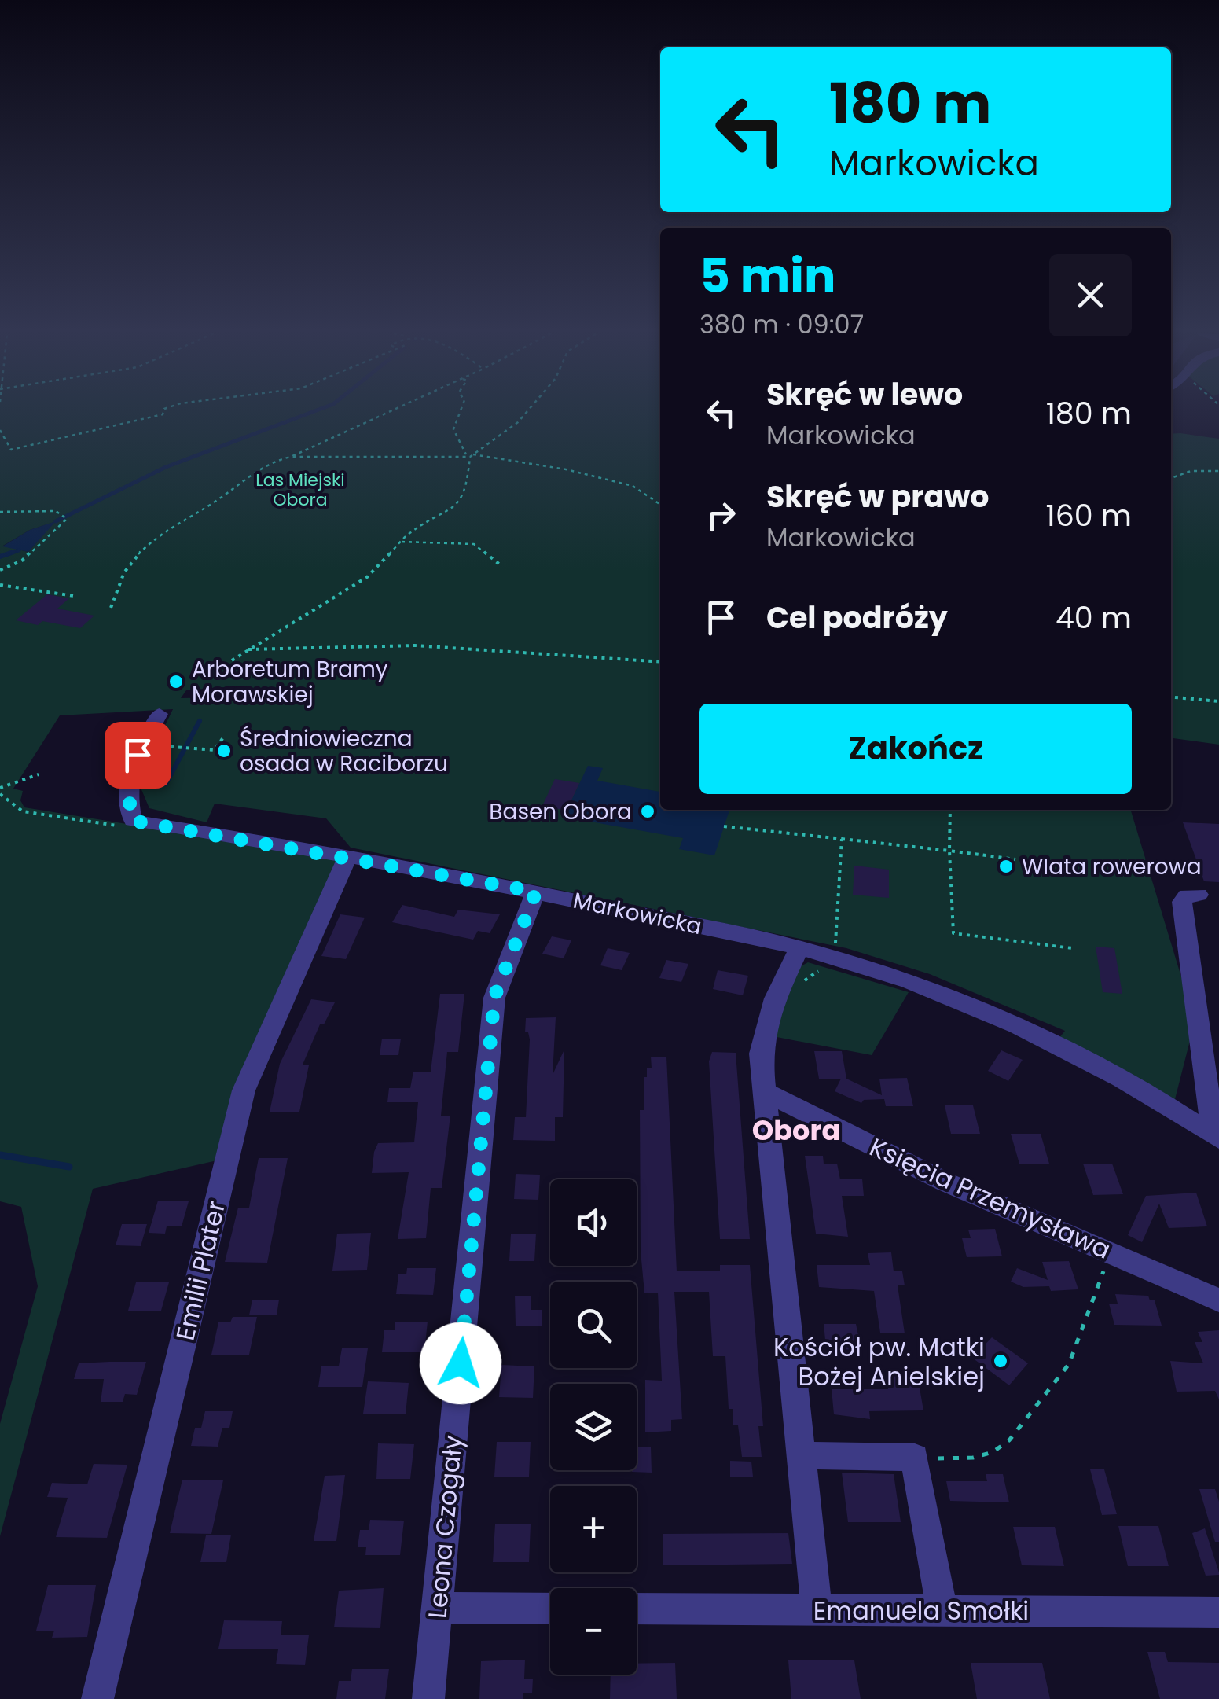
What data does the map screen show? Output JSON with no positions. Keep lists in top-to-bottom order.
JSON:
{
  "streets": {
    "street": [
      "Markowicka",
      "Księcia Przemysława",
      "Emilii Plater",
      "Leona Czogały",
      "Emanuela Smołki"
    ]
  },
  "crossings": [
    ["Markowicka", "Emilii Plater"],
    ["Markowicka", "Leona Czogały"]
  ],
  "districts": ["Obora"],
  "parks": ["Las Miejski Obora"],
  "places": [
    "Arboretum Bramy Morawskiej",
    "Średniowieczna osada w Raciborzu",
    "Basen Obora",
    "WIata rowerowa",
    "Kościół pw. Matki Bożej Anielskiej"
  ],
  "page": {
    "turn": ["180 m", "Markowicka"],
    "heading": ["5 min", "380 m · 09:07"],
    "list": [
      {
        "name": "Skręć w lewo",
        "note": "Markowicka",
        "value": "180 m"
      },
      {
        "name": "Skręć w prawo",
        "note": "Markowicka",
        "value": "160 m"
      },
      {
        "name": "Cel podróży",
        "value": "40 m"
      }
    ],
    "buttons": "Zakończ",
    "map_buttons": ["+", "−"]
  }
}
